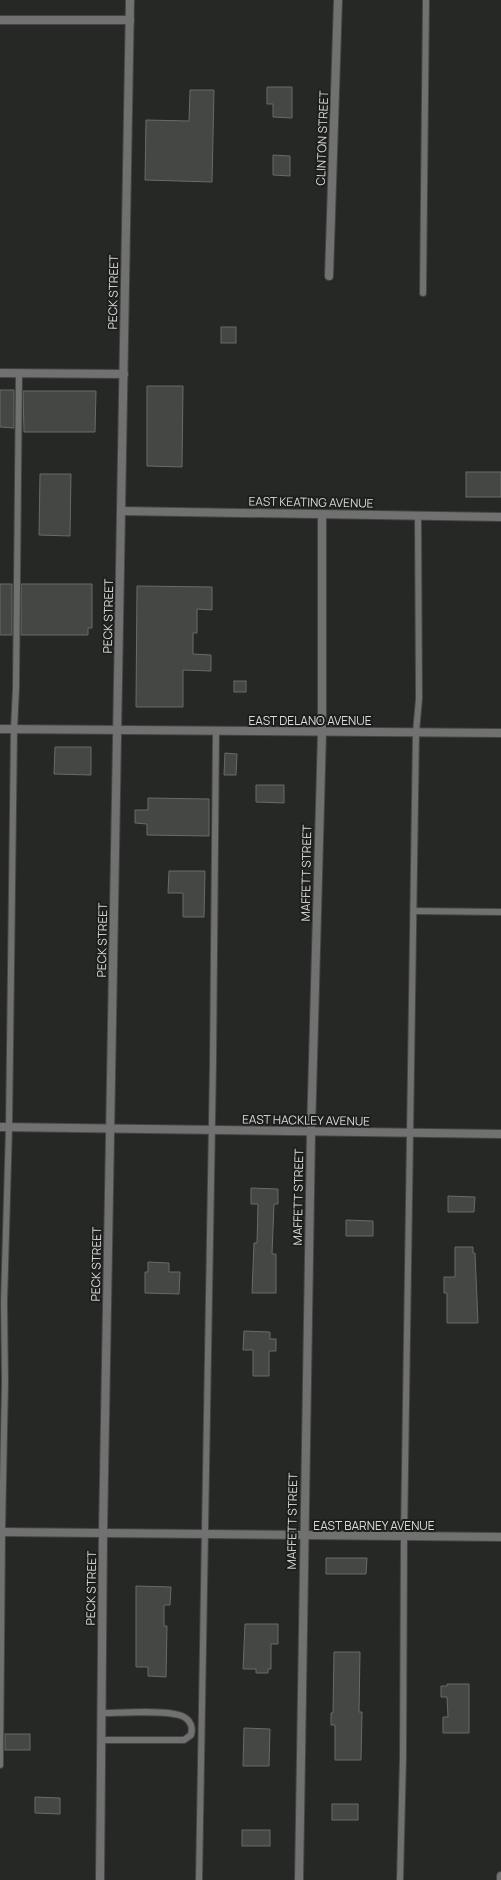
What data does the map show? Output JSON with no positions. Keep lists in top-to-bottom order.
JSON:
{
  "streets": {
    "street": [
      "CLINTON STREET",
      "PECK STREET",
      "EAST KEATING AVENUE",
      "EAST DELANO AVENUE",
      "MAFFETT STREET",
      "EAST HACKLEY AVENUE",
      "EAST BARNEY AVENUE"
    ]
  },
  "crossings": [
    ["PECK STREET", "EAST KEATING AVENUE"],
    ["PECK STREET", "EAST DELANO AVENUE"],
    ["PECK STREET", "EAST HACKLEY AVENUE"],
    ["PECK STREET", "EAST BARNEY AVENUE"],
    ["EAST KEATING AVENUE", "MAFFETT STREET"],
    ["EAST DELANO AVENUE", "MAFFETT STREET"],
    ["MAFFETT STREET", "EAST HACKLEY AVENUE"],
    ["MAFFETT STREET", "EAST BARNEY AVENUE"]
  ]
}
